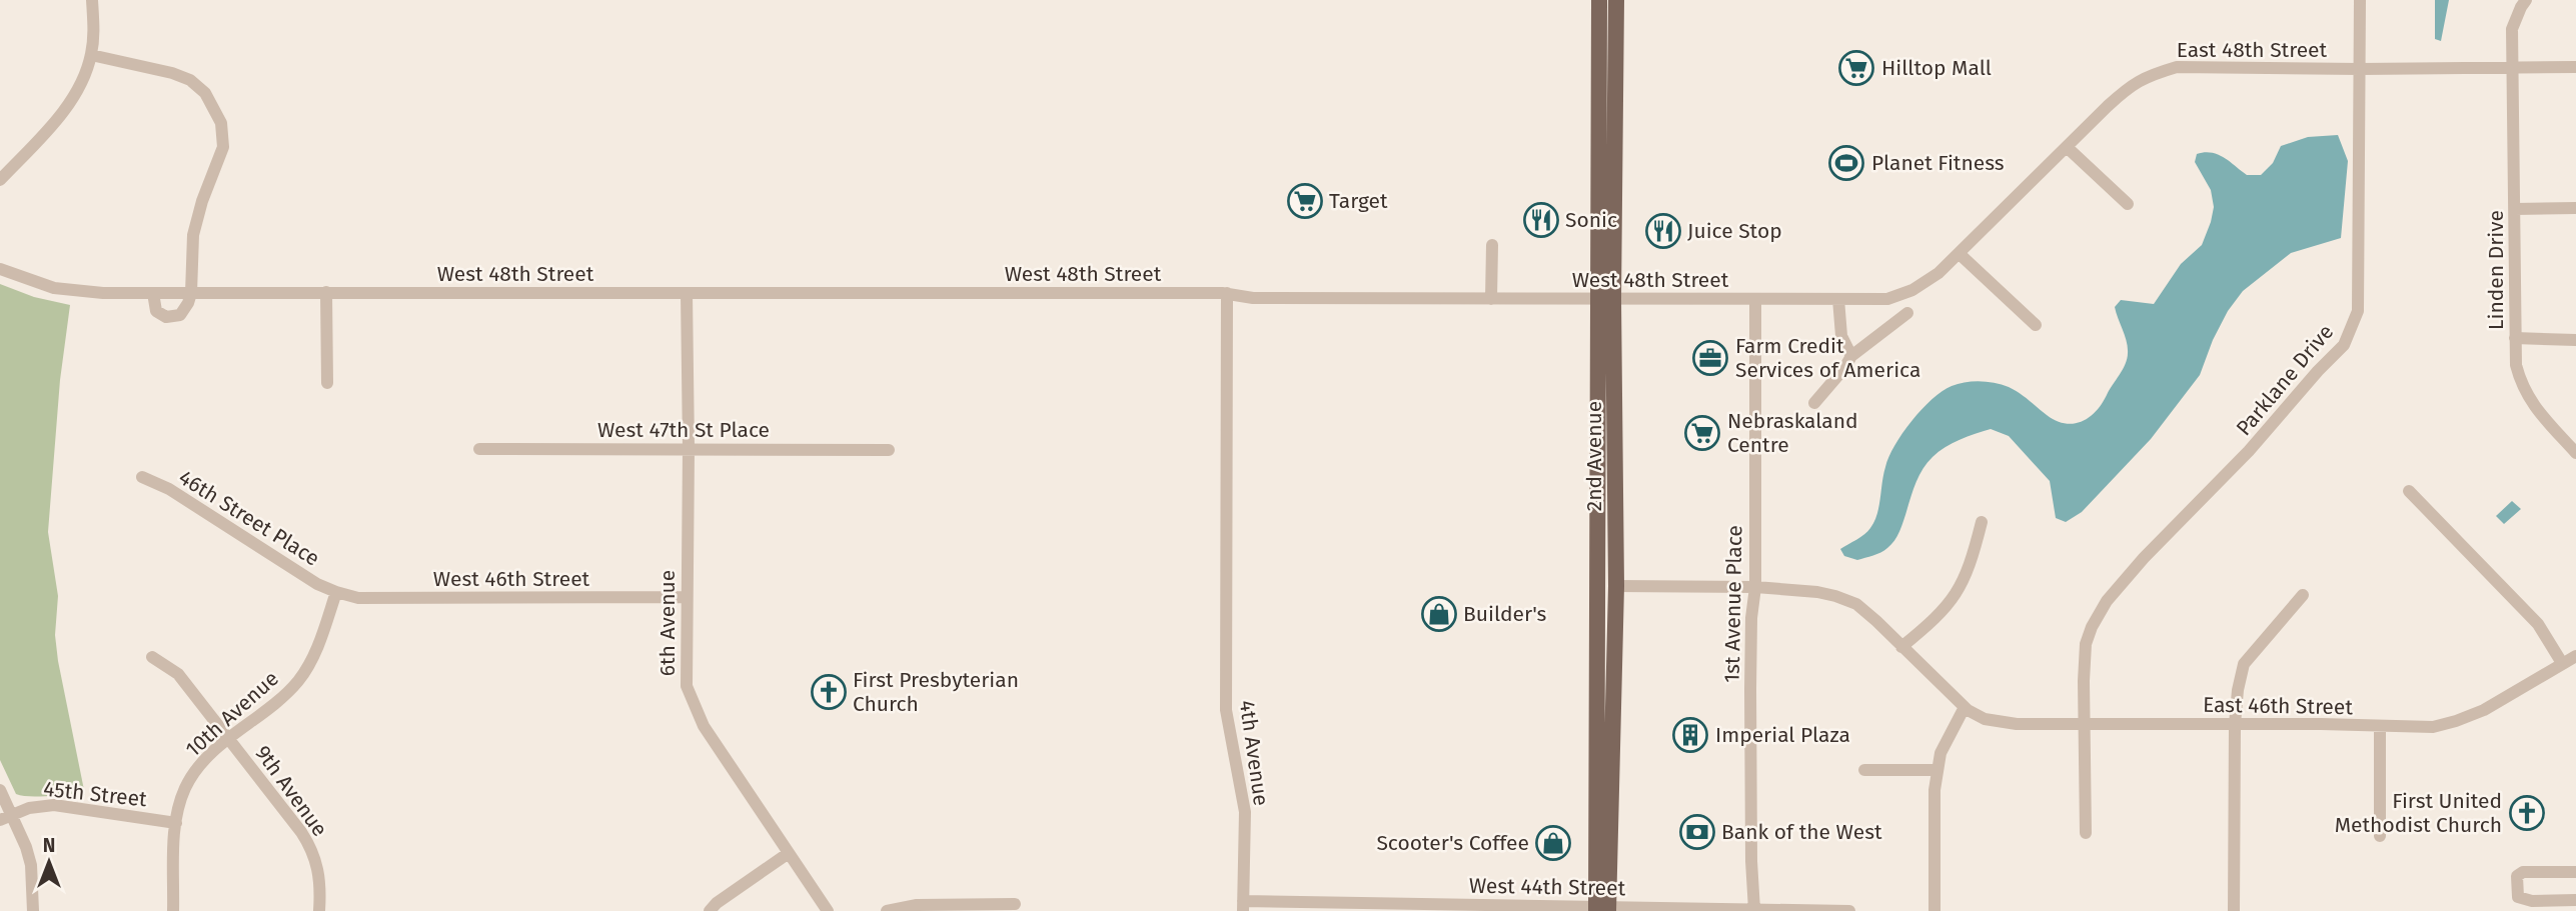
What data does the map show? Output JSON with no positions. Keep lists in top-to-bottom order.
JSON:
{
  "streets": {
    "main road": ["2nd Avenue"],
    "street": [
      "East 48th Street",
      "Linden Drive",
      "West 48th Street",
      "Parklane Drive",
      "West 47th St Place",
      "46th Street Place",
      "West 46th Street",
      "1st Avenue Place",
      "6th Avenue",
      "East 46th Street",
      "10th Avenue",
      "4th Avenue",
      "9th Avenue",
      "45th Street",
      "West 44th Street"
    ]
  },
  "crossings": [
    ["East 48th Street", "Linden Drive"],
    ["East 48th Street", "West 48th Street"],
    ["East 48th Street", "Parklane Drive"],
    ["West 48th Street", "2nd Avenue"],
    ["West 48th Street", "1st Avenue Place"],
    ["West 48th Street", "6th Avenue"],
    ["West 48th Street", "4th Avenue"],
    ["Parklane Drive", "East 46th Street"],
    ["West 47th St Place", "6th Avenue"],
    ["2nd Avenue", "West 44th Street"],
    ["46th Street Place", "West 46th Street"],
    ["46th Street Place", "10th Avenue"],
    ["West 46th Street", "6th Avenue"],
    ["West 46th Street", "10th Avenue"],
    ["1st Avenue Place", "West 44th Street"],
    ["10th Avenue", "9th Avenue"],
    ["10th Avenue", "45th Street"],
    ["4th Avenue", "West 44th Street"]
  ],
  "places": {
    "supermarket": ["Hilltop Mall", "Target", "Nebraskaland Centre"],
    "sports": ["Planet Fitness"],
    "restaurant": ["Sonic", "Juice Stop"],
    "office": ["Farm Credit Services of America"],
    "shop": ["Builder's", "Scooter's Coffee"],
    "church": ["First Presbyterian Church", "First United Methodist Church"],
    "building": ["Imperial Plaza"],
    "bank": ["Bank of the West"]
  },
  "north": "top"
}
